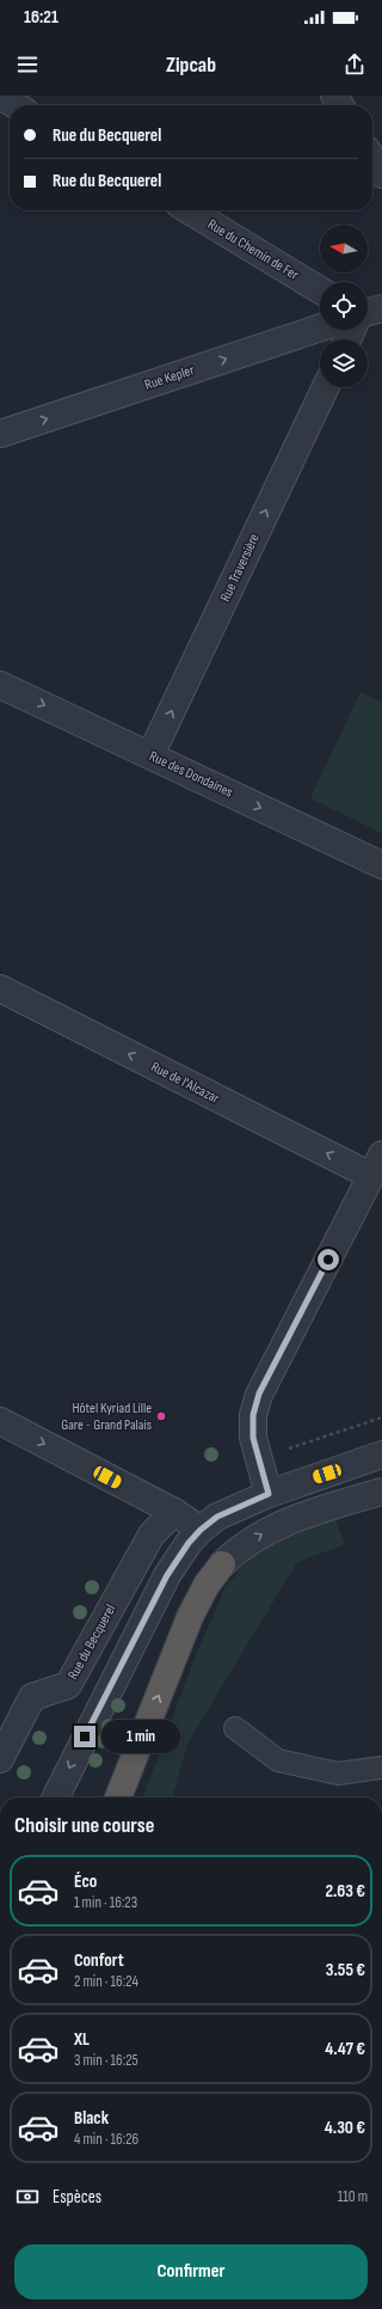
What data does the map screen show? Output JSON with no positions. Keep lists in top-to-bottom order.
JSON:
{
  "streets": {
    "street": [
      "Rue du Chemin de Fer",
      "Rue Kepler",
      "Rue Traversière",
      "Rue des Dondaines",
      "Rue de l'Alcazar",
      "Rue du Becquerel"
    ]
  },
  "crossings": [
    ["Rue Traversière", "Rue des Dondaines"]
  ],
  "one_way": [
    "Rue Kepler",
    "Rue Traversière",
    "Rue des Dondaines",
    "Rue de l'Alcazar"
  ],
  "places": ["Hôtel Kyriad Lille Gare - Grand Palais"],
  "north": "left",
  "page": {
    "status": "16:21",
    "header": "Zipcab",
    "banner": ["Rue du Becquerel", "Rue du Becquerel"],
    "bubble": "1 min",
    "heading": "Choisir une course",
    "list": [
      {
        "name": "Éco",
        "note": "1 min · 16:23",
        "value": "2.63 €"
      },
      {
        "name": "Confort",
        "note": "2 min · 16:24",
        "value": "3.55 €"
      },
      {
        "name": "XL",
        "note": "3 min · 16:25",
        "value": "4.47 €"
      },
      {
        "name": "Black",
        "note": "4 min · 16:26",
        "value": "4.30 €"
      }
    ],
    "pay": ["Espèces", "110 m"],
    "buttons": "Confirmer"
  }
}
